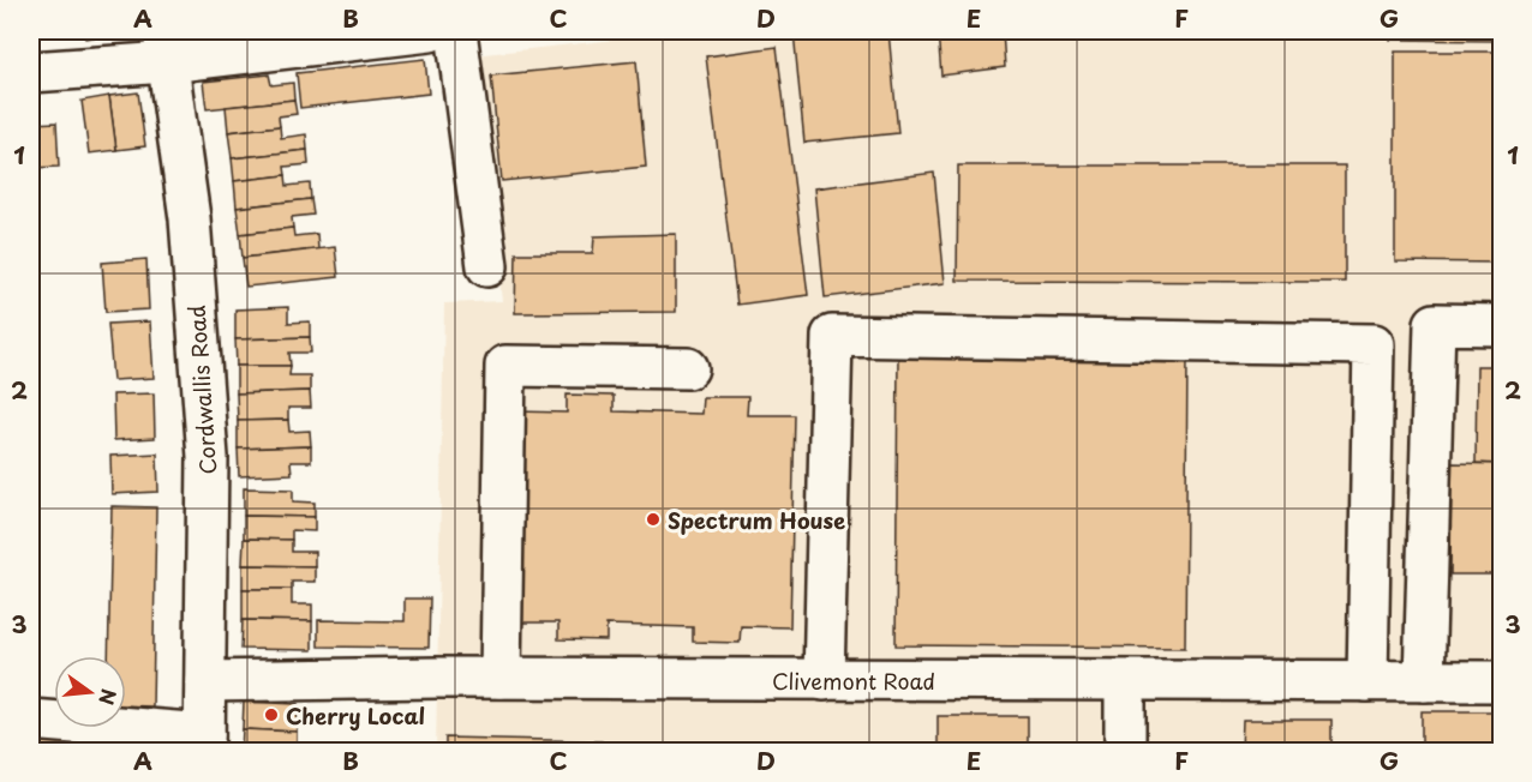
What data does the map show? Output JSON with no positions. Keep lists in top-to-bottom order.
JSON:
{
  "streets": {
    "street": ["Cordwallis Road", "Clivemont Road"]
  },
  "crossings": [
    ["Cordwallis Road", "Clivemont Road"]
  ],
  "places": ["Spectrum House", "Cherry Local"],
  "north": "right",
  "grid": {
    "columns": [
      "A",
      "B",
      "C",
      "D",
      "E",
      "F",
      "G"
    ],
    "rows": ["1", "2", "3"]
  }
}
